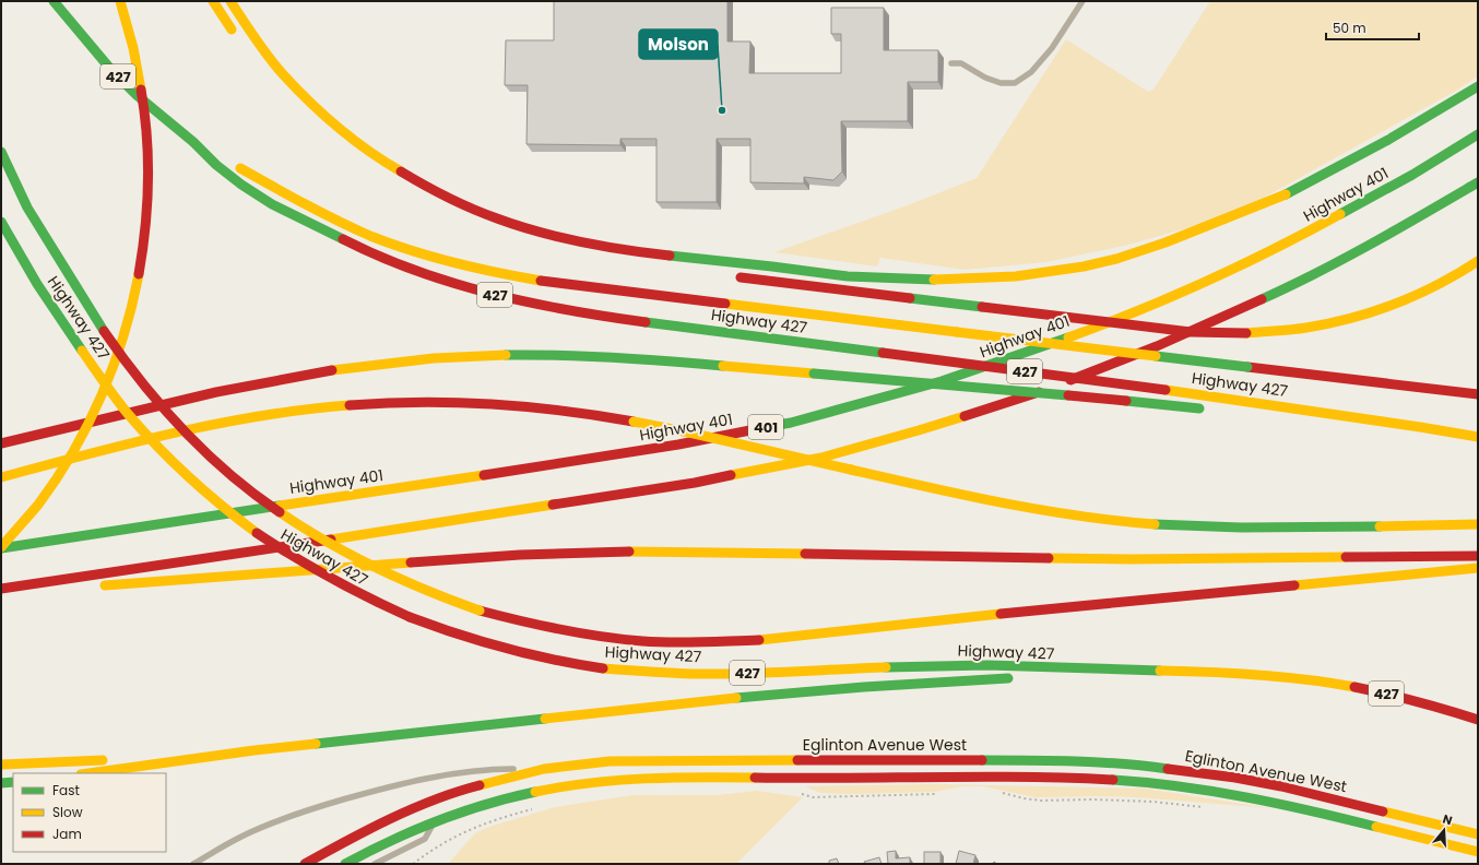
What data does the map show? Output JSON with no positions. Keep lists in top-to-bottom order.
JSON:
{
  "streets": {
    "main road": [
      "427",
      "Highway 401",
      "Highway 427",
      "401",
      "Eglinton Avenue West"
    ]
  },
  "places": ["Molson"],
  "legend": ["Fast", "Slow", "Jam"],
  "scale_bar": "50 m",
  "north": "top"
}
